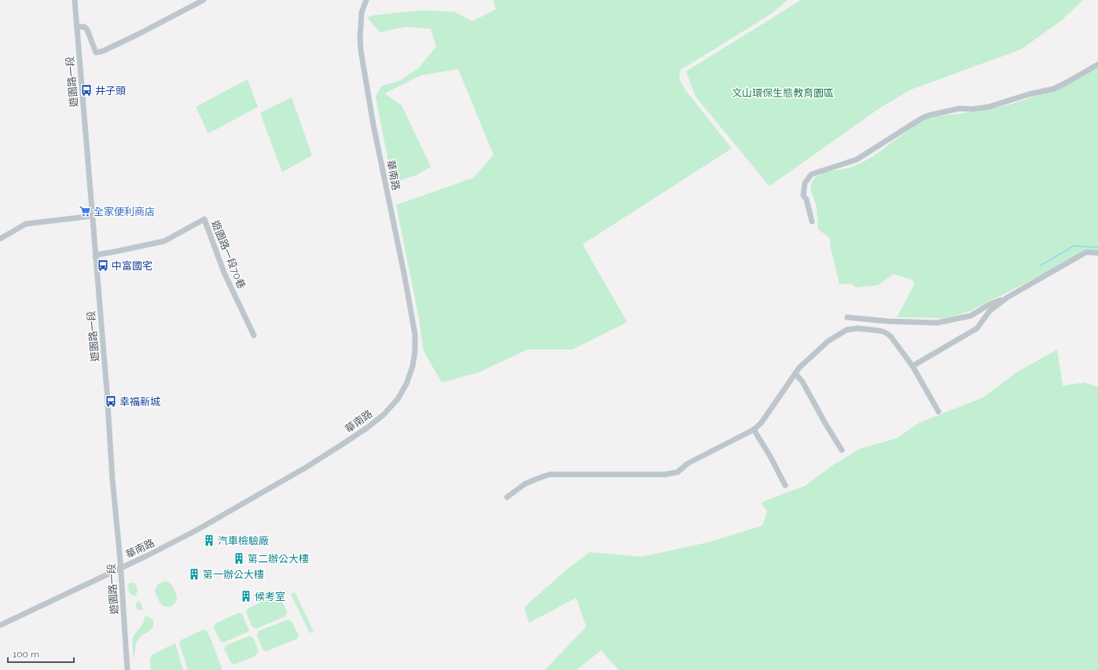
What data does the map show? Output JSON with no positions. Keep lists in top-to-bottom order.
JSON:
{
  "streets": {
    "street": ["遊園路一段", "華南路", "遊園路一段70巷"]
  },
  "crossings": [
    ["遊園路一段", "華南路"],
    ["遊園路一段", "遊園路一段70巷"]
  ],
  "parks": ["文山環保生態教育園區"],
  "places": {
    "bus stop": ["井子頭", "中富國宅", "幸福新城"],
    "supermarket": ["全家便利商店"],
    "building": [
      "汽車檢驗廠",
      "第二辦公大樓",
      "第一辦公大樓",
      "候考室"
    ]
  },
  "scale_bar": "100 m"
}
